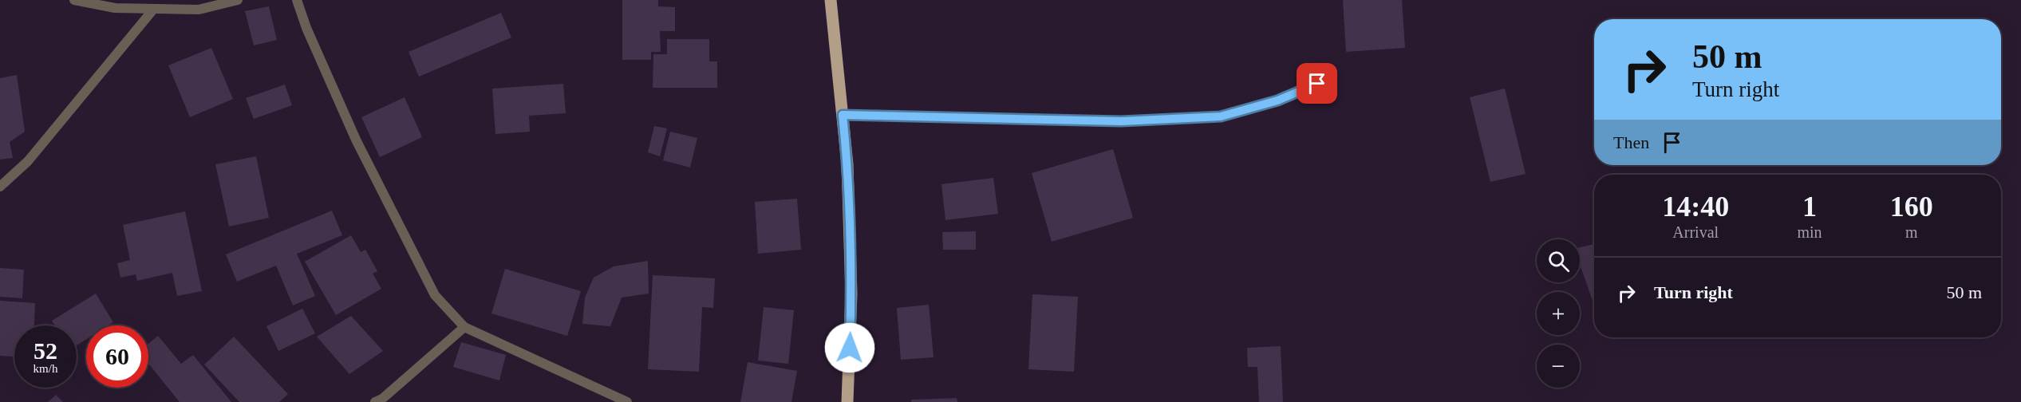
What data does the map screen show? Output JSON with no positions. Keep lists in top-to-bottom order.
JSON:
{
  "page": {
    "turn": ["50 m", "Turn right"],
    "then": "Then",
    "eta": [
      "14:40",
      "Arrival",
      "1",
      "min",
      "160",
      "m"
    ],
    "map_buttons": ["+", "−"],
    "list": [
      {
        "name": "Turn right",
        "value": "50 m"
      }
    ],
    "speed": "52 km/h",
    "limit": "60"
  }
}
